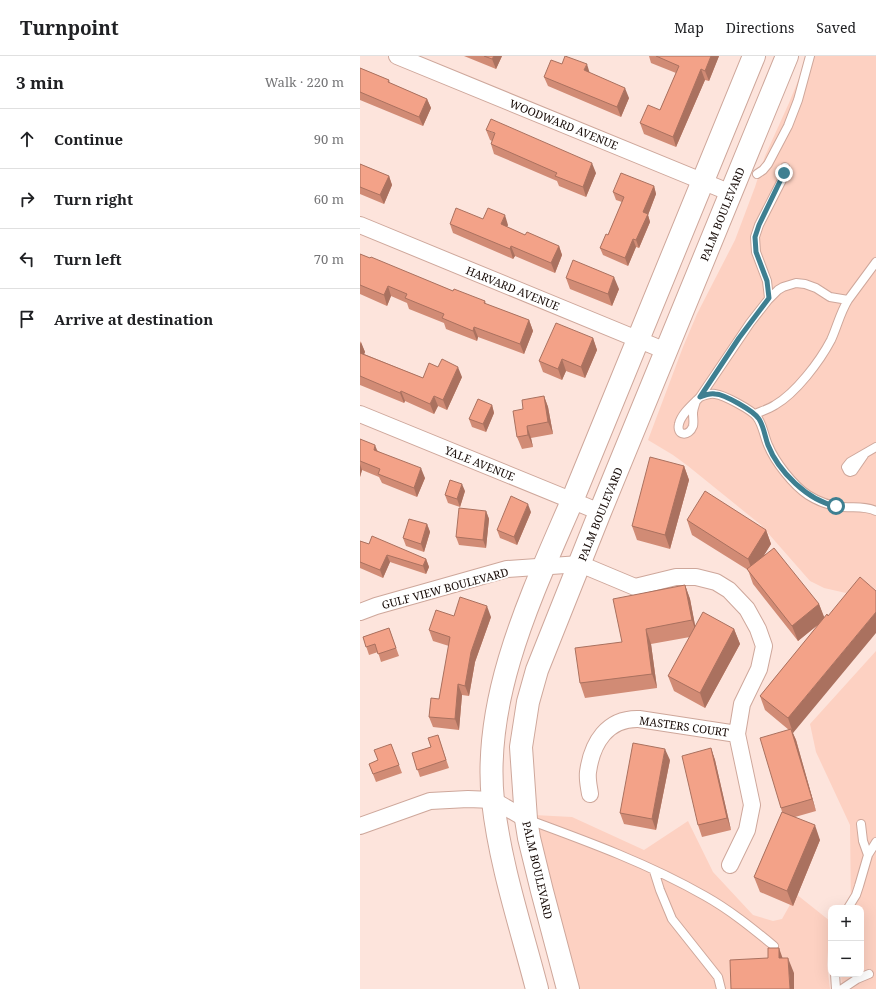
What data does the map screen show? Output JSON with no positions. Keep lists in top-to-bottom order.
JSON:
{
  "streets": {
    "street": [
      "WOODWARD AVENUE",
      "PALM BOULEVARD",
      "HARVARD AVENUE",
      "YALE AVENUE",
      "GULF VIEW BOULEVARD",
      "MASTERS COURT"
    ]
  },
  "crossings": [
    ["WOODWARD AVENUE", "PALM BOULEVARD"],
    ["PALM BOULEVARD", "HARVARD AVENUE"],
    ["PALM BOULEVARD", "YALE AVENUE"],
    ["PALM BOULEVARD", "GULF VIEW BOULEVARD"],
    ["GULF VIEW BOULEVARD", "MASTERS COURT"]
  ],
  "page": {
    "header": "Turnpoint",
    "nav": ["Map", "Directions", "Saved"],
    "heading": ["3 min", "Walk · 220 m"],
    "list": [
      ["Continue", "90 m"],
      ["Turn right", "60 m"],
      ["Turn left", "70 m"],
      "Arrive at destination"
    ],
    "map_buttons": ["+", "−"]
  }
}
